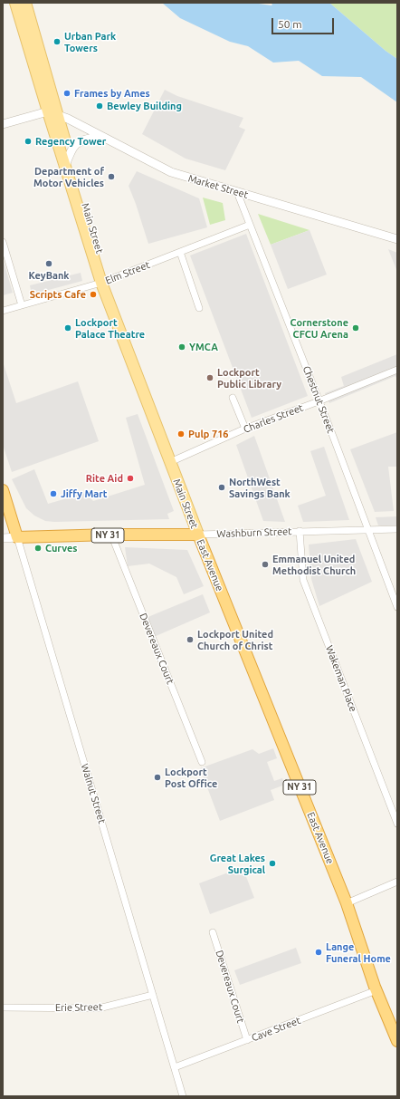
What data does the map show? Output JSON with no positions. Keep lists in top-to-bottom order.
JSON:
{
  "streets": {
    "highway": [
      "Washburn Street",
      "NY 31",
      "East Avenue",
      "Walnut Street"
    ],
    "main road": ["Main Street"],
    "street": [
      "Market Street",
      "Elm Street",
      "Chestnut Street",
      "Charles Street",
      "Devereaux Court",
      "Wakeman Place",
      "Erie Street",
      "Cave Street"
    ]
  },
  "crossings": [
    ["Market Street", "Main Street"],
    ["Market Street", "Chestnut Street"],
    ["Main Street", "Elm Street"],
    ["Main Street", "Charles Street"],
    ["Main Street", "Washburn Street"],
    ["Main Street", "East Avenue"],
    ["Elm Street", "Chestnut Street"],
    ["Chestnut Street", "Charles Street"],
    ["Chestnut Street", "Washburn Street"],
    ["Washburn Street", "East Avenue"],
    ["Washburn Street", "Devereaux Court"],
    ["Washburn Street", "Wakeman Place"],
    ["Washburn Street", "Walnut Street"],
    ["East Avenue", "Cave Street"],
    ["Devereaux Court", "Cave Street"],
    ["Walnut Street", "Erie Street"],
    ["Walnut Street", "Cave Street"]
  ],
  "places": [
    "Urban Park Towers",
    "Frames by Ames",
    "Bewley Building",
    "Regency Tower",
    "Department of Motor Vehicles",
    "KeyBank",
    "Scripts Cafe",
    "Lockport Palace Theatre",
    "Cornerstone CFCU Arena",
    "YMCA",
    "Lockport Public Library",
    "Pulp 716",
    "Rite Aid",
    "NorthWest Savings Bank",
    "Jiffy Mart",
    "Curves",
    "Emmanuel United Methodist Church",
    "Lockport United Church of Christ",
    "Lockport Post Office",
    "Great Lakes Surgical",
    "Lange Funeral Home"
  ],
  "scale_bar": "50 m"
}
